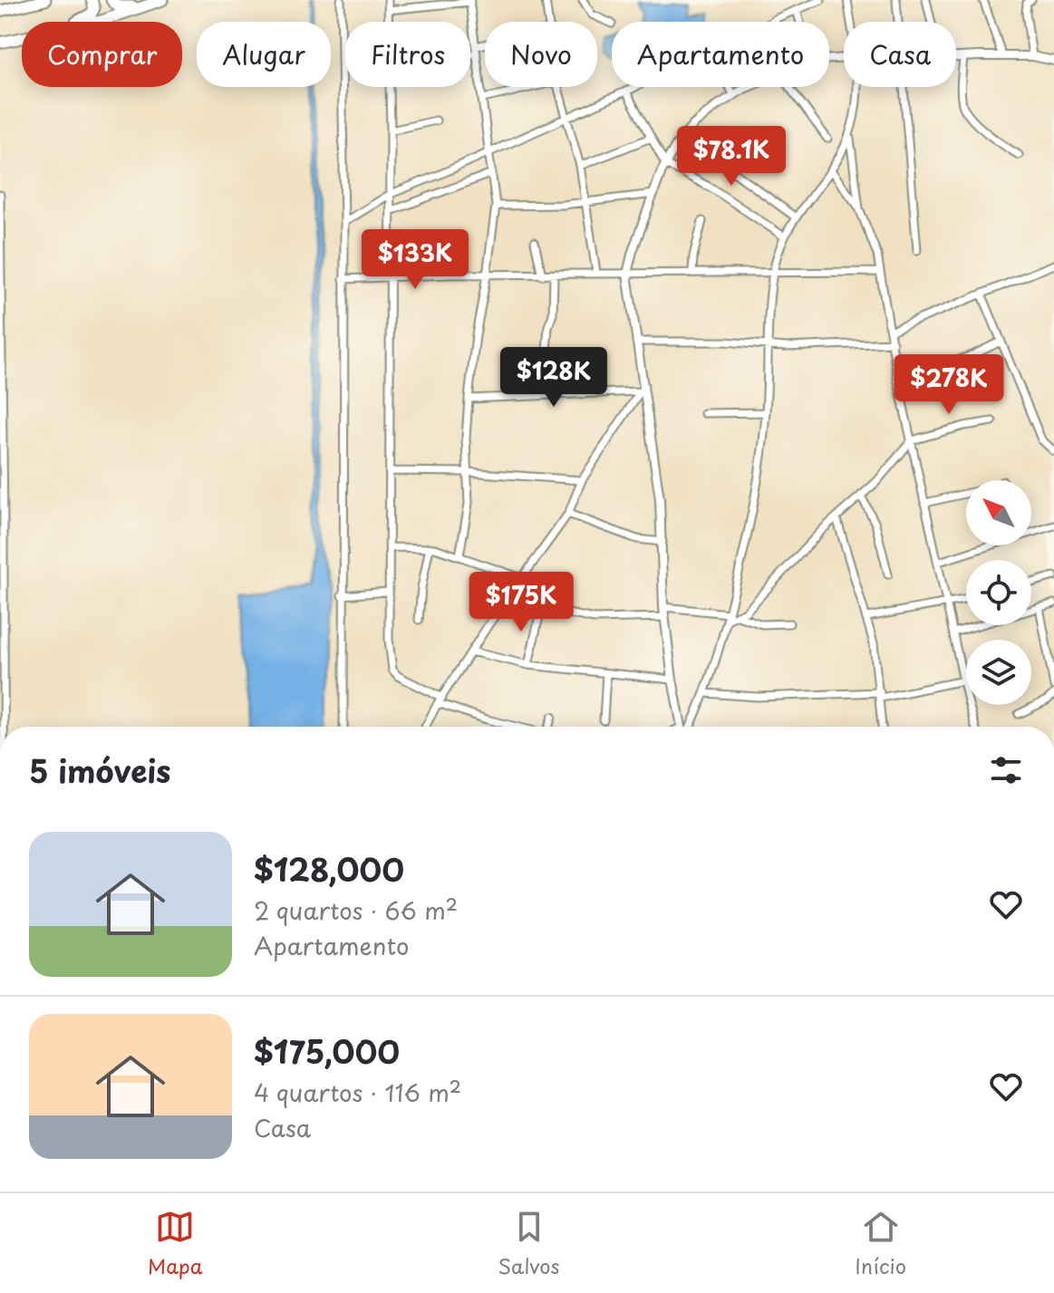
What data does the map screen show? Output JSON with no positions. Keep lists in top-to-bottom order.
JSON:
{
  "north": "top left",
  "page": {
    "chip": [
      "Comprar",
      "Alugar",
      "Filtros",
      "Novo",
      "Apartamento",
      "Casa"
    ],
    "price": [
      "$78.1K",
      "$133K",
      "$128K",
      "$278K",
      "$175K"
    ],
    "heading": "5 imóveis",
    "list": [
      {
        "name": "$128,000",
        "note": "2 quartos · 66 m² · Apartamento"
      },
      {
        "name": "$175,000",
        "note": "4 quartos · 116 m² · Casa"
      }
    ],
    "tabs": ["Mapa", "Salvos", "Início"]
  }
}
